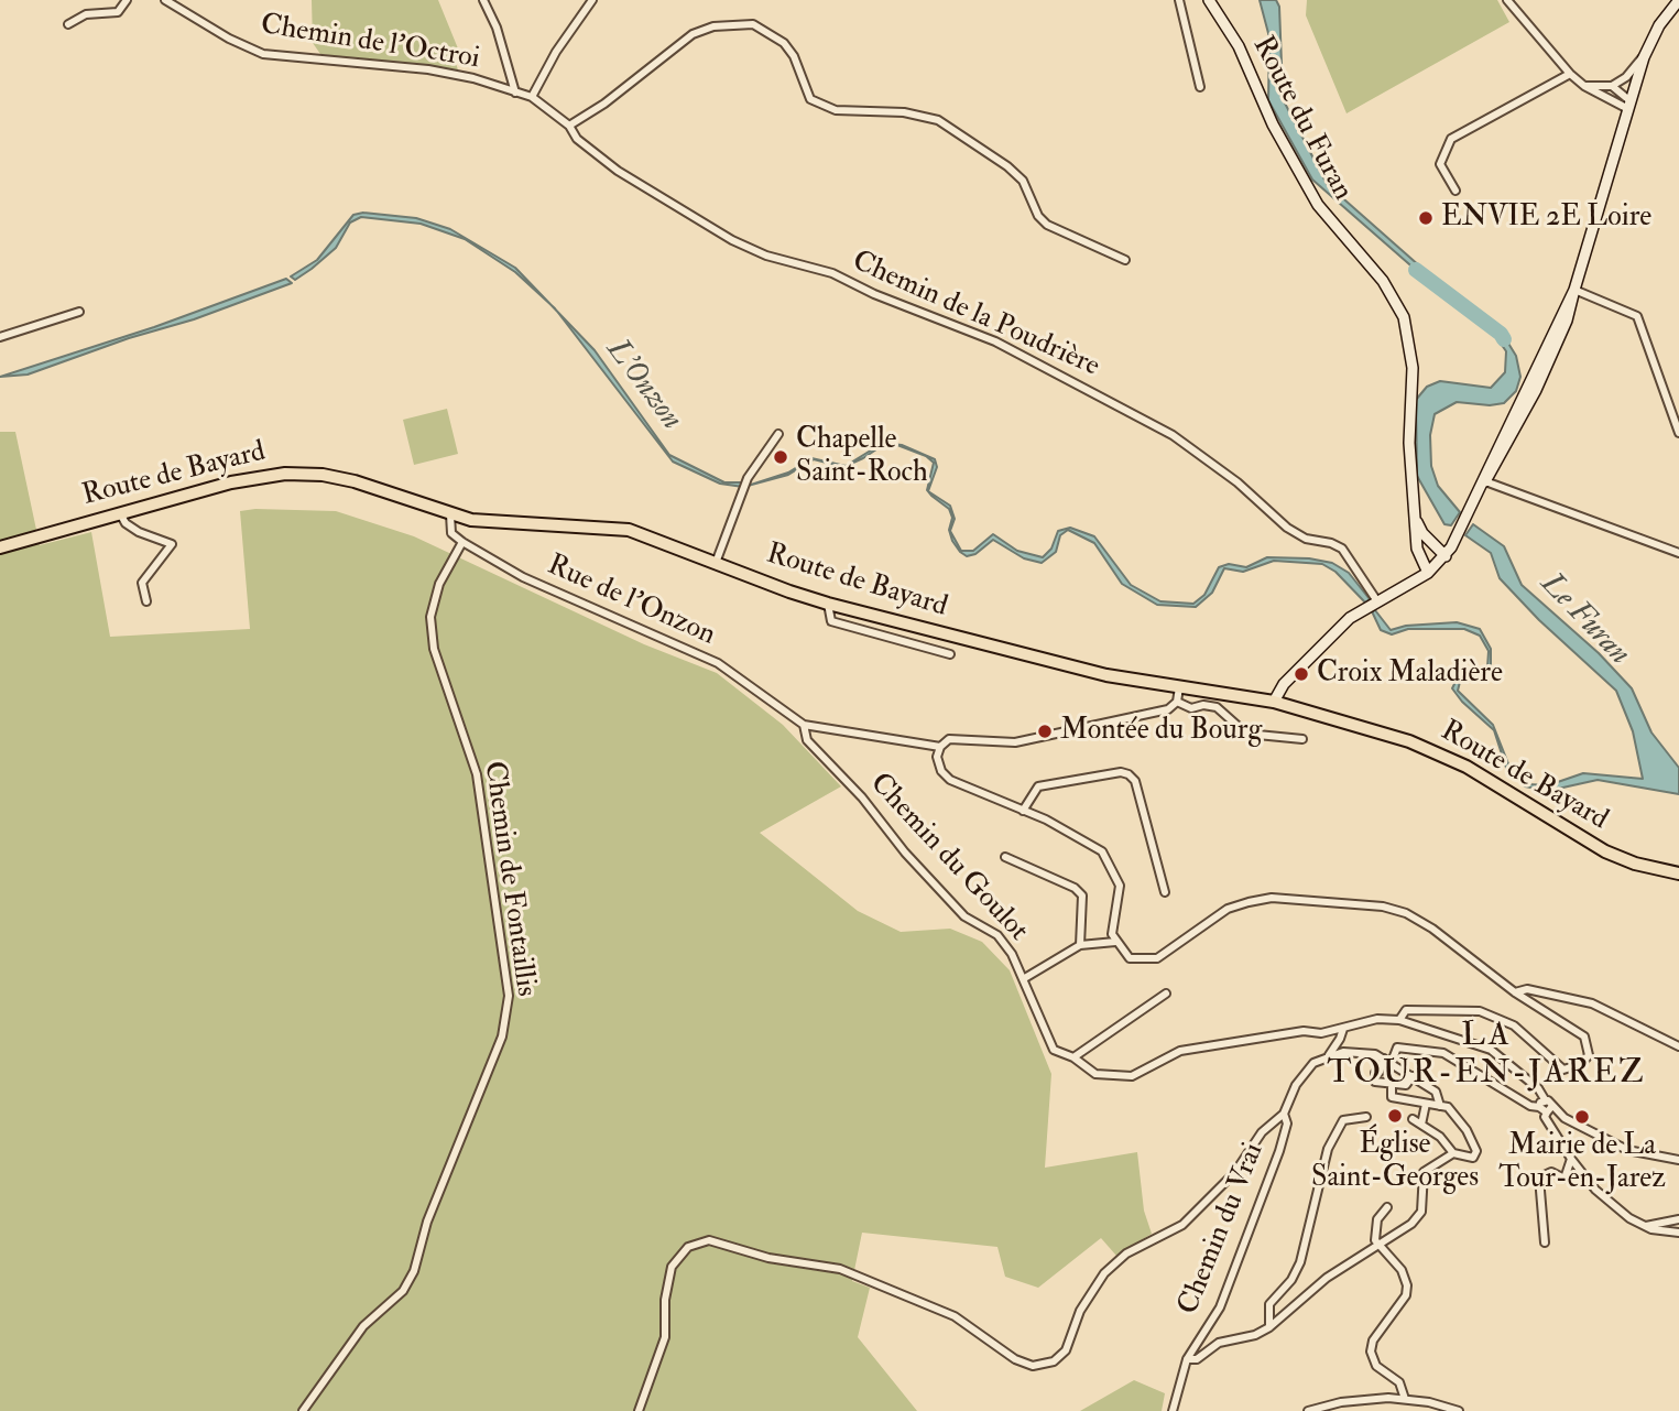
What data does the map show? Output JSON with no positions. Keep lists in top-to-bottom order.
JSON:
{
  "streets": {
    "main road": ["Route du Furan", "Route de Bayard"],
    "street": [
      "Chemin de l'Octroi",
      "Chemin de la Poudrière",
      "Rue de l'Onzon",
      "Chemin du Goulot",
      "Chemin de Fontaillis",
      "Chemin du Vrai"
    ]
  },
  "crossings": [
    ["Chemin de l'Octroi", "Chemin de la Poudrière"],
    ["Rue de l'Onzon", "Chemin du Goulot"],
    ["Rue de l'Onzon", "Chemin de Fontaillis"]
  ],
  "districts": ["LA TOUR-EN-JAREZ"],
  "water": ["L'Onzon", "Le Furan"],
  "places": [
    "ENVIE 2E Loire",
    "Chapelle Saint-Roch",
    "Croix Maladière",
    "Montée du Bourg",
    "Église Saint-Georges",
    "Mairie de La Tour-en-Jarez"
  ]
}
